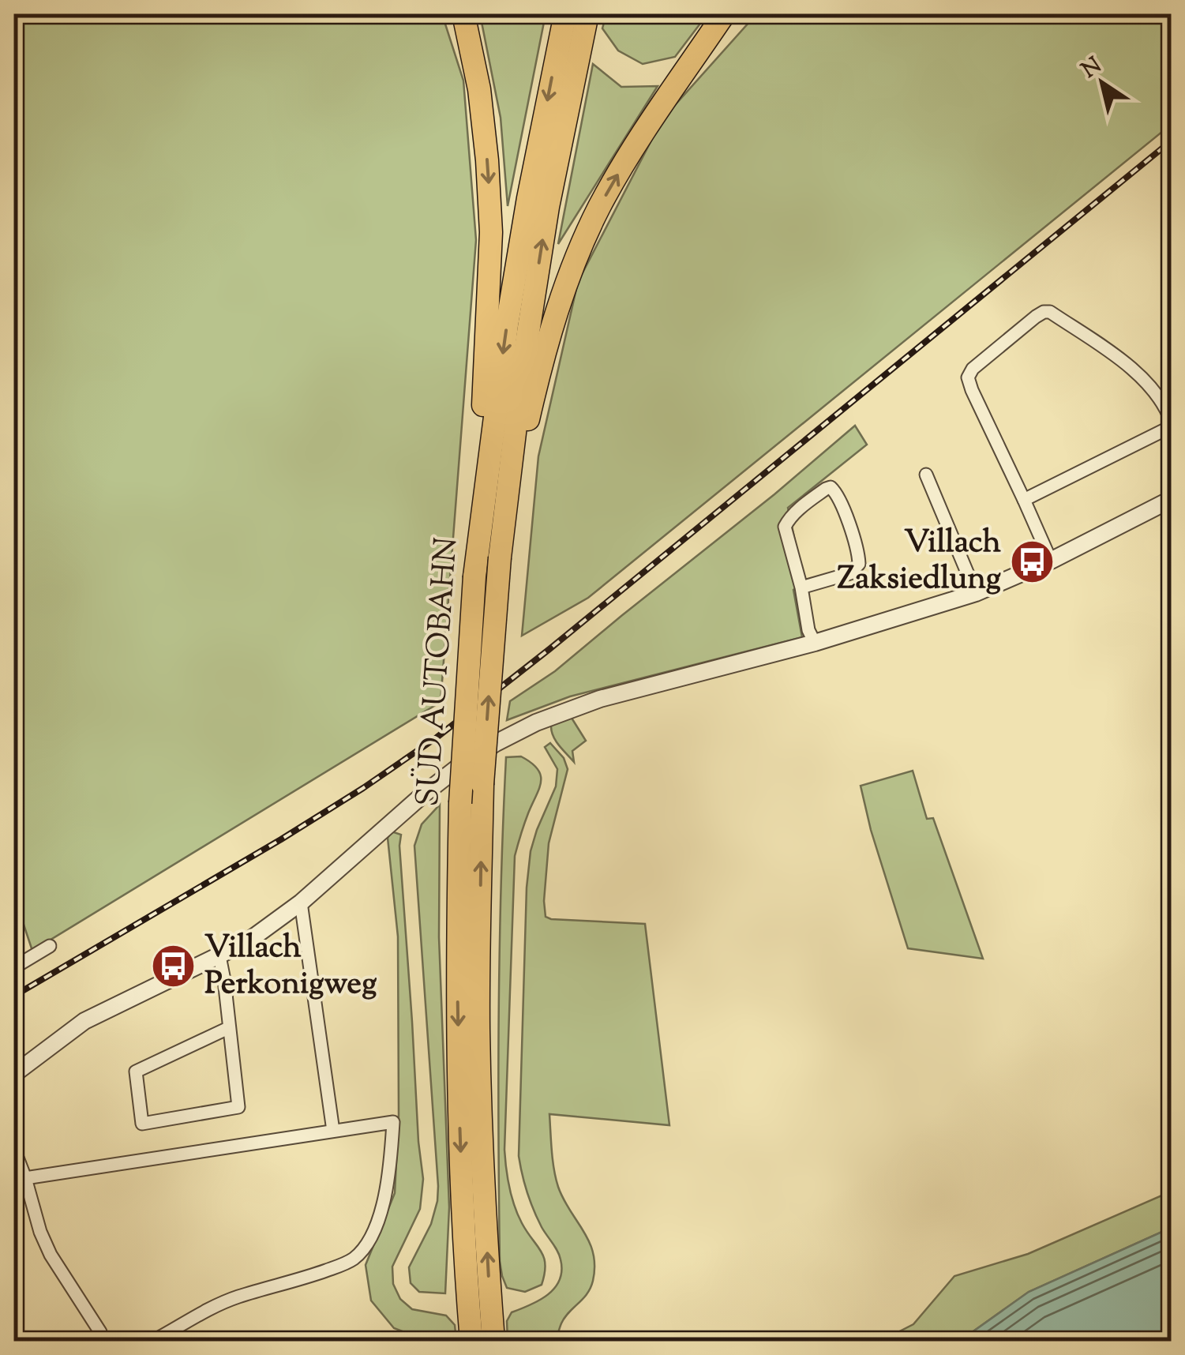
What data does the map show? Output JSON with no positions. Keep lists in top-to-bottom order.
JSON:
{
  "streets": {
    "highway": ["SÜD AUTOBAHN"]
  },
  "places": {
    "bus stop": ["Villach Zaksiedlung", "Villach Perkonigweg"]
  },
  "north": "top left"
}
